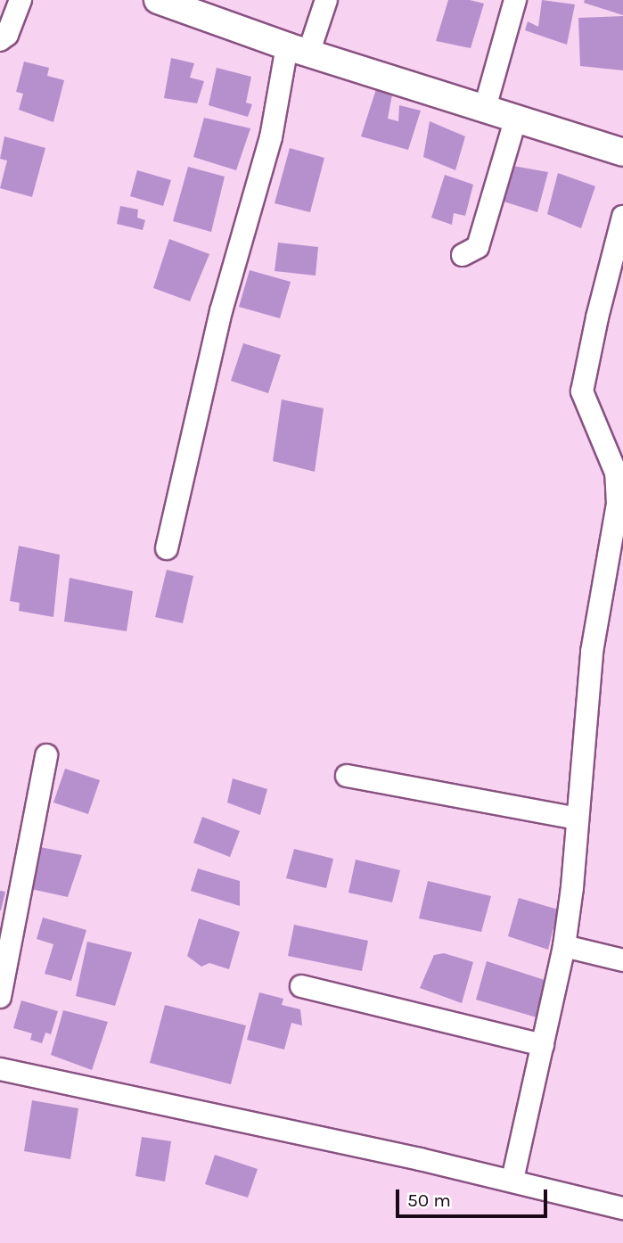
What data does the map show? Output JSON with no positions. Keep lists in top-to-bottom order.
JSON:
{
  "scale_bar": "50 m"
}
